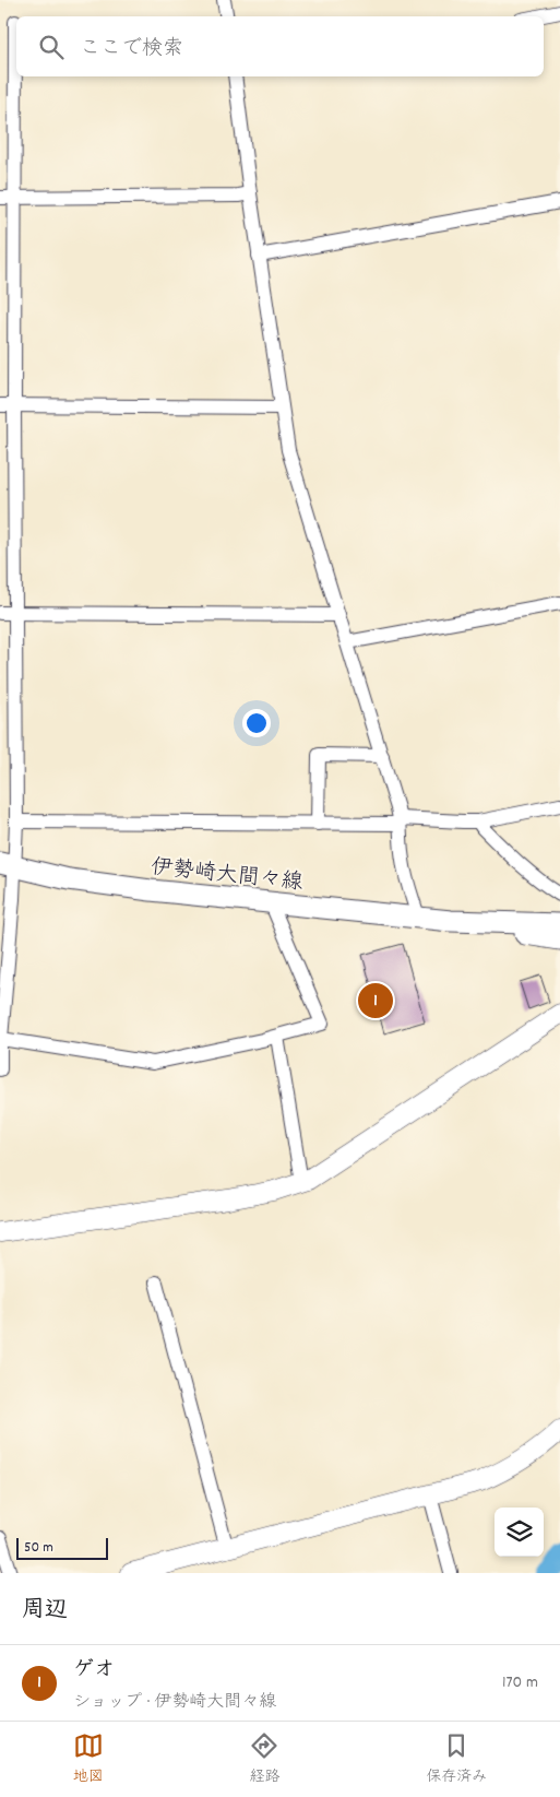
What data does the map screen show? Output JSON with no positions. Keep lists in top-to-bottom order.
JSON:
{
  "streets": {
    "main road": ["伊勢崎大間々線"]
  },
  "scale_bar": "50 m",
  "page": {
    "search": "ここで検索",
    "pins": "1",
    "scale": "50 m",
    "heading": "周辺",
    "list": [
      {
        "mark": "1",
        "name": "ゲオ",
        "note": "ショップ · 伊勢崎大間々線",
        "value": "170 m"
      }
    ],
    "nav": ["地図", "経路", "保存済み"]
  }
}
